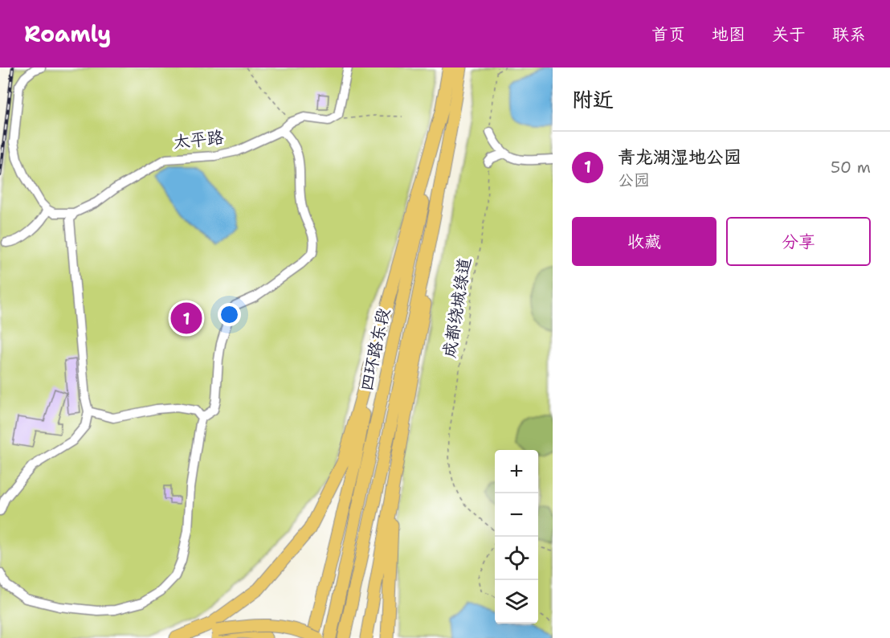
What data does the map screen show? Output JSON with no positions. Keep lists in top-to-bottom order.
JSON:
{
  "streets": {
    "highway": ["四环路东段"],
    "street": ["太平路"],
    "path": ["成都绕城绿道"]
  },
  "page": {
    "header": "Roamly",
    "nav": [
      "首页",
      "地图",
      "关于",
      "联系"
    ],
    "heading": "附近",
    "list": [
      {
        "mark": "1",
        "name": "青龙湖湿地公园",
        "note": "公园",
        "value": "50 m"
      }
    ],
    "buttons": ["收藏", "分享"],
    "pins": "1",
    "map_buttons": ["+", "−"]
  }
}
